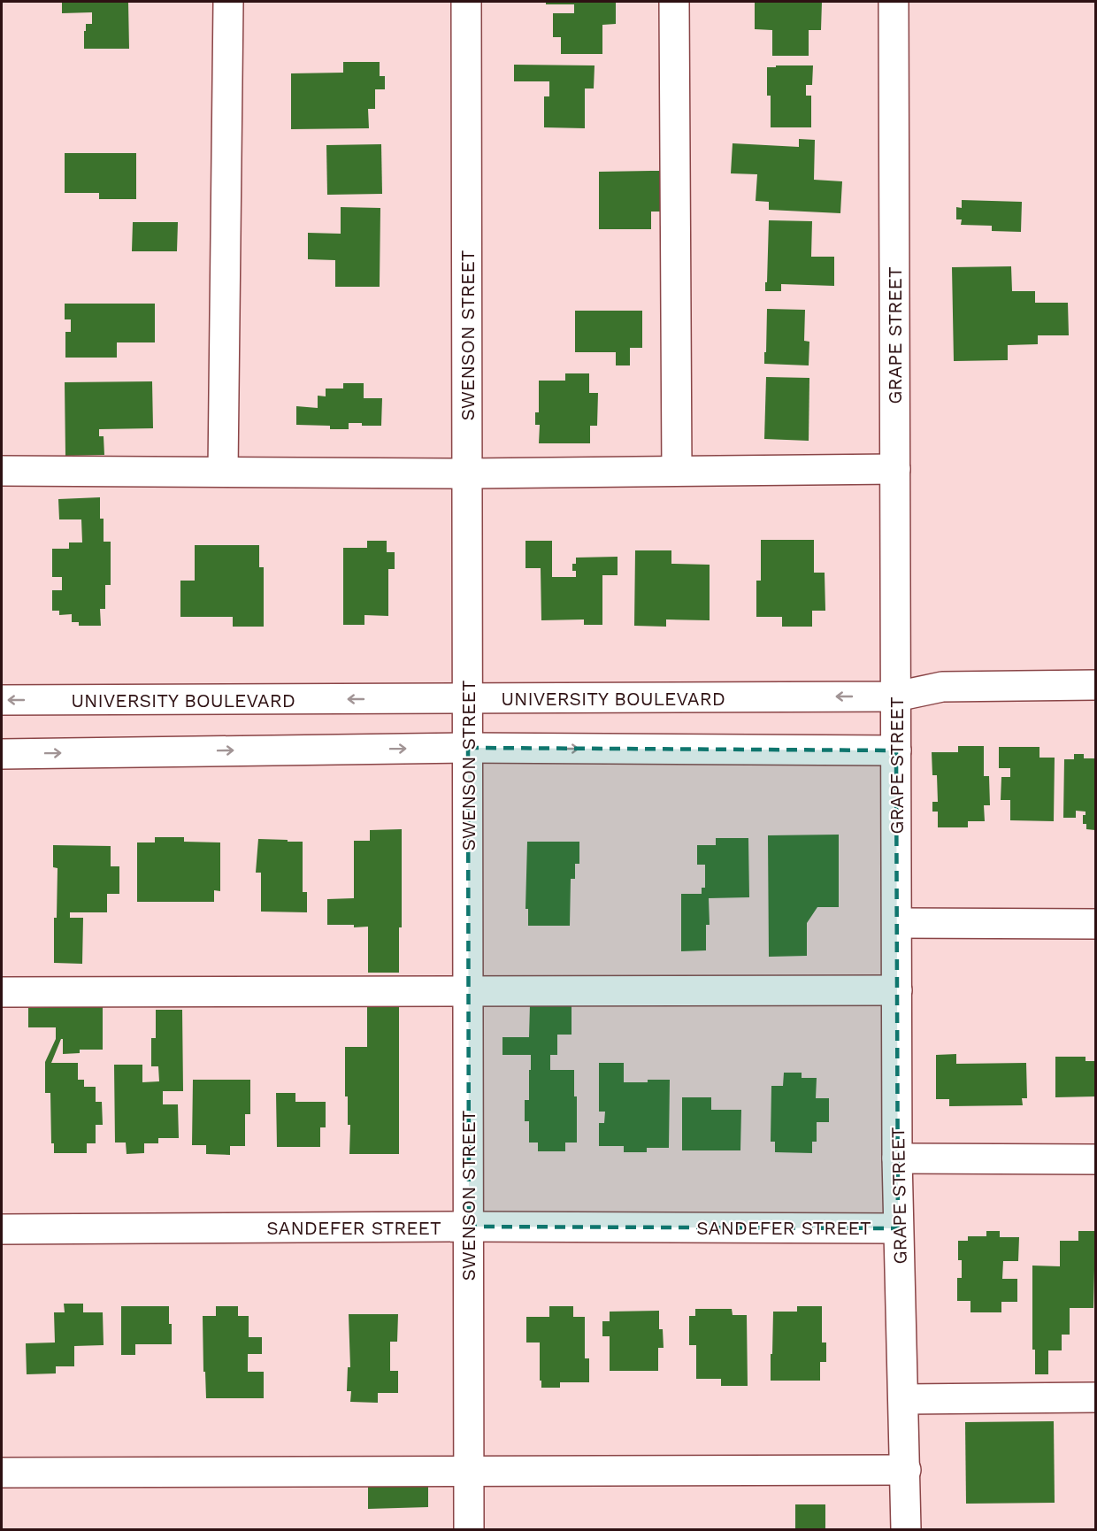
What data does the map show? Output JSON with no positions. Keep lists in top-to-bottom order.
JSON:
{
  "streets": {
    "street": [
      "SWENSON STREET",
      "GRAPE STREET",
      "UNIVERSITY BOULEVARD",
      "SANDEFER STREET"
    ]
  },
  "crossings": [
    ["SWENSON STREET", "UNIVERSITY BOULEVARD"],
    ["SWENSON STREET", "SANDEFER STREET"],
    ["GRAPE STREET", "UNIVERSITY BOULEVARD"],
    ["GRAPE STREET", "SANDEFER STREET"]
  ]
}
